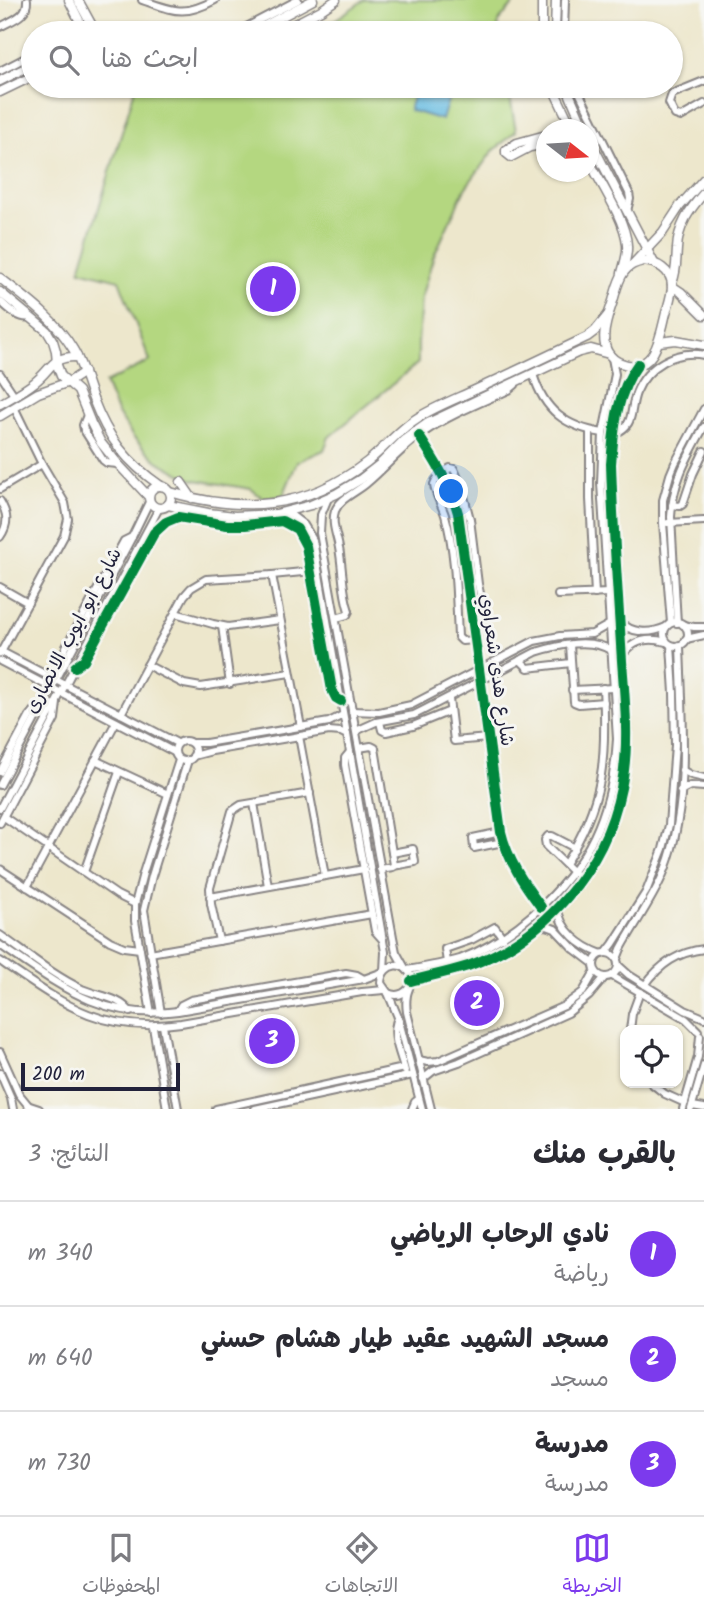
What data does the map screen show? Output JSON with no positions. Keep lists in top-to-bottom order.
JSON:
{
  "streets": {
    "street": ["شارع ابو ايوب الانصارى", "شارع هدى شعراوي"]
  },
  "scale_bar": "200 m",
  "north": "right",
  "page": {
    "search": "ابحث هنا",
    "pins": ["1", "2", "3"],
    "scale": "200 m",
    "heading": ["بالقرب منك", "النتائج: 3"],
    "list": [
      {
        "mark": "1",
        "name": "نادي الرحاب الرياضي",
        "note": "رياضة",
        "value": "340 m"
      },
      {
        "mark": "2",
        "name": "مسجد الشهيد عقيد طيار هشام حسني",
        "note": "مسجد",
        "value": "640 m"
      },
      {
        "mark": "3",
        "name": "مدرسة",
        "note": "مدرسة",
        "value": "730 m"
      }
    ],
    "nav": ["الخريطة", "الاتجاهات", "المحفوظات"]
  }
}
